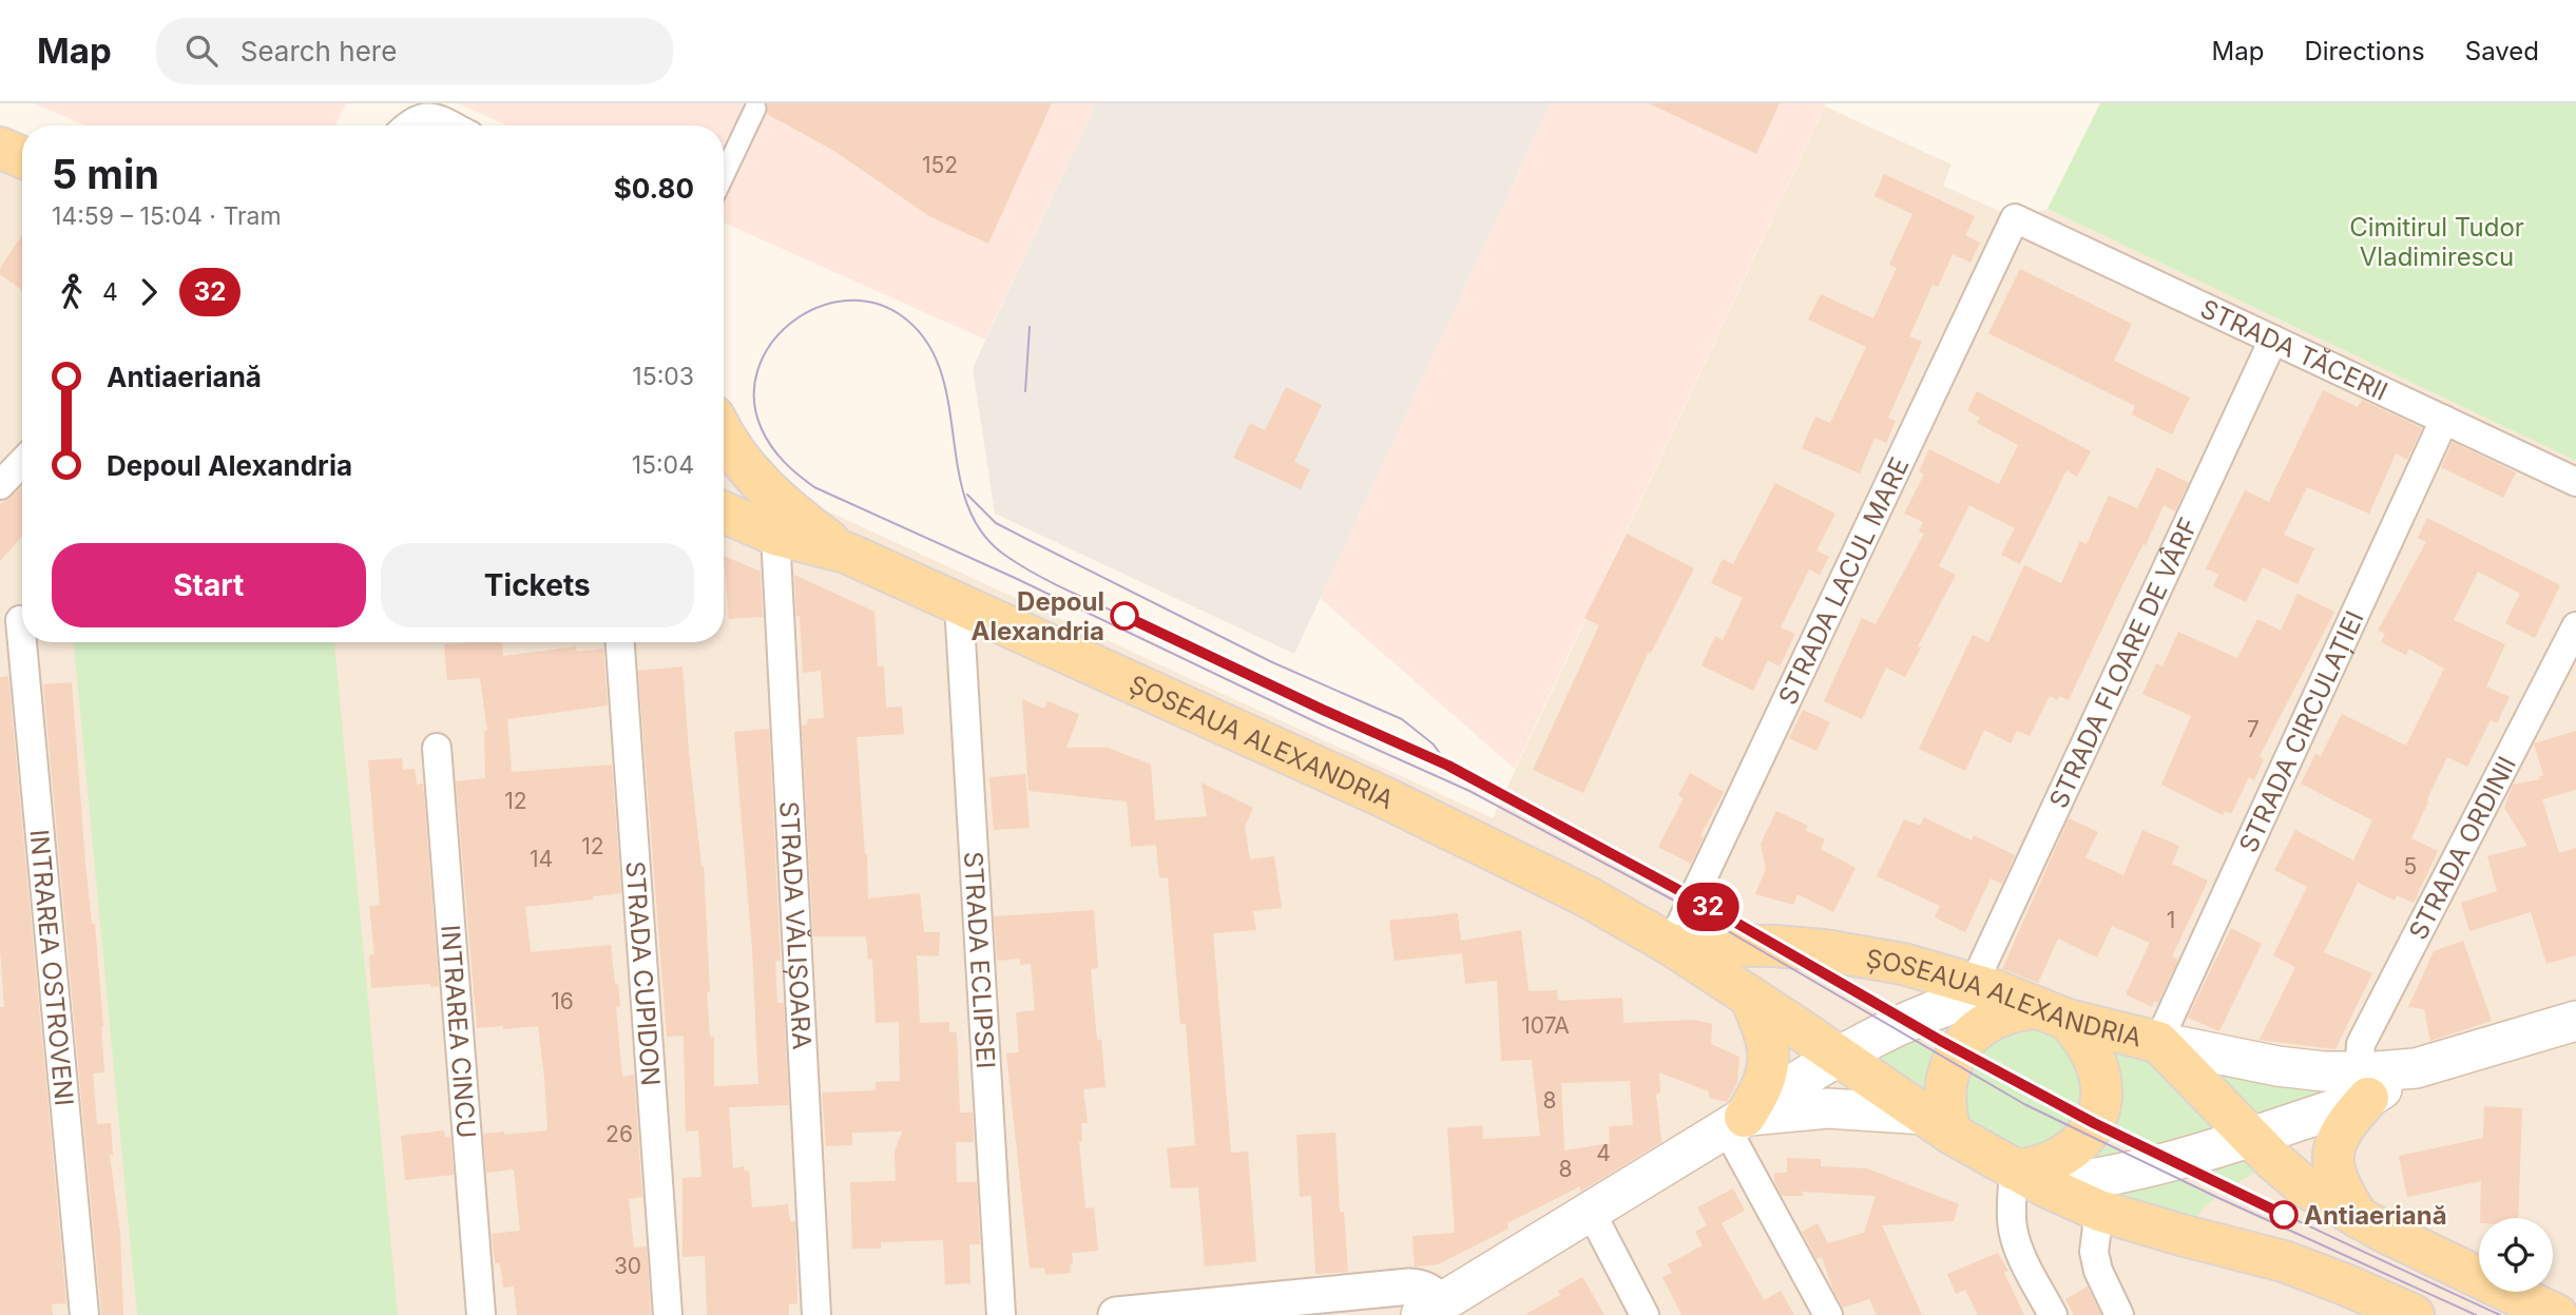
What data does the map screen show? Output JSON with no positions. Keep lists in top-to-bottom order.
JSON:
{
  "streets": {
    "main road": ["ȘOSEAUA ALEXANDRIA"],
    "street": [
      "STRADA TĂCERII",
      "STRADA LACUL MARE",
      "STRADA FLOARE DE VÂRF",
      "STRADA CIRCULAȚIEI",
      "STRADA ORDINII",
      "STRADA VĂLIȘOARA",
      "STRADA ECLIPSEI",
      "INTRAREA OSTROVENI",
      "STRADA CUPIDON",
      "INTRAREA CINCU"
    ]
  },
  "crossings": [
    ["STRADA TĂCERII", "STRADA LACUL MARE"],
    ["STRADA TĂCERII", "STRADA FLOARE DE VÂRF"],
    ["STRADA TĂCERII", "STRADA CIRCULAȚIEI"],
    ["STRADA LACUL MARE", "ȘOSEAUA ALEXANDRIA"],
    ["STRADA FLOARE DE VÂRF", "ȘOSEAUA ALEXANDRIA"],
    ["STRADA CIRCULAȚIEI", "ȘOSEAUA ALEXANDRIA"],
    ["ȘOSEAUA ALEXANDRIA", "STRADA VĂLIȘOARA"],
    ["ȘOSEAUA ALEXANDRIA", "STRADA ECLIPSEI"]
  ],
  "parks": ["Cimitirul Tudor Vladimirescu"],
  "places": ["Depoul Alexandria", "Antiaeriană"],
  "lines": ["tram line 32"],
  "house_numbers": [
    "152",
    "7",
    "12",
    "12",
    "14",
    "5",
    "1",
    "16",
    "107A",
    "8",
    "26",
    "4",
    "8",
    "30"
  ],
  "page": {
    "header": "Map",
    "search": "Search here",
    "nav": ["Map", "Directions", "Saved"],
    "on_map": "32",
    "heading": ["5 min", "14:59 – 15:04 · Tram", "$0.80"],
    "legs": ["4", "32"],
    "list": [
      {
        "name": "Antiaeriană",
        "value": "15:03"
      },
      {
        "name": "Depoul Alexandria",
        "value": "15:04"
      }
    ],
    "buttons": ["Start", "Tickets"]
  }
}
